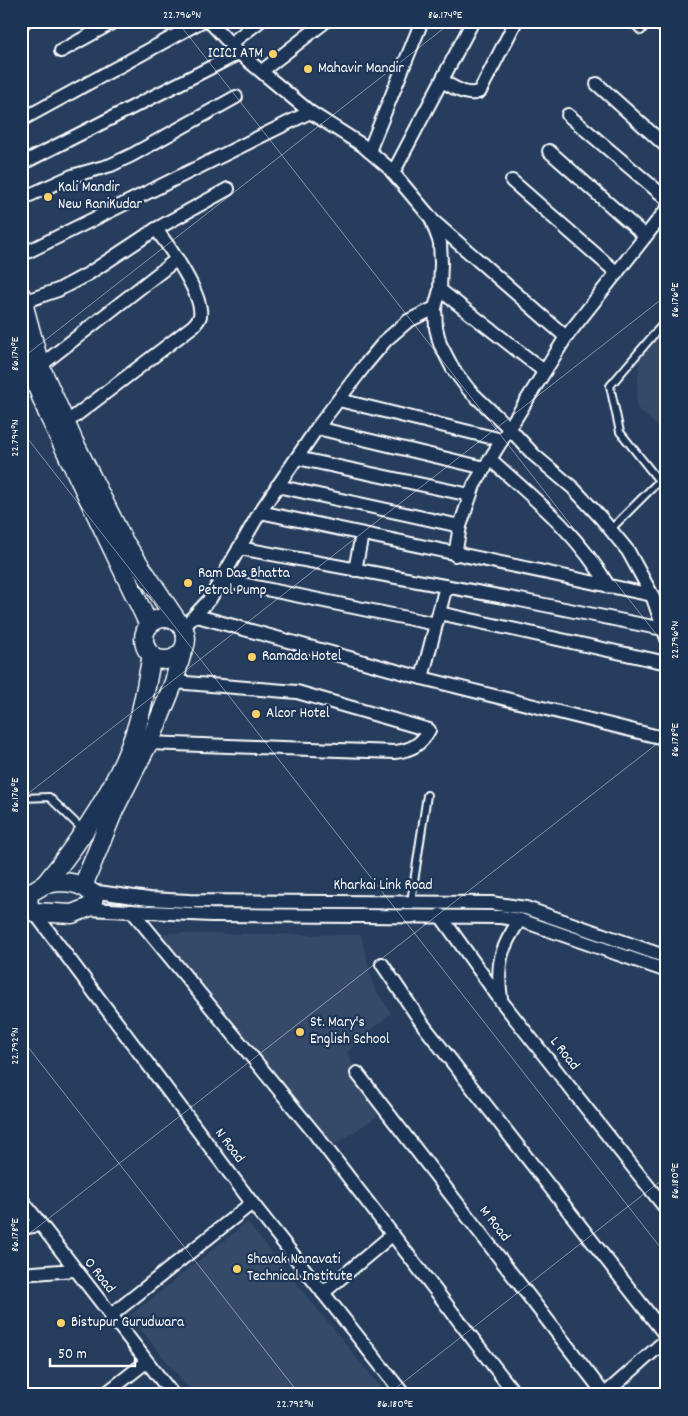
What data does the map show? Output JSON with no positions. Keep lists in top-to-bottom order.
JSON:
{
  "streets": {
    "street": [
      "Kharkai Link Road",
      "L Road",
      "N Road",
      "M Road",
      "O Road"
    ]
  },
  "places": [
    "ICICI ATM",
    "Mahavir Mandir",
    "Kali Mandir New RaniKudar",
    "Ram Das Bhatta Petrol Pump",
    "Ramada Hotel",
    "Alcor Hotel",
    "St. Mary's English School",
    "Shavak Nanavati Technical Institute",
    "Bistupur Gurudwara"
  ],
  "scale_bar": "50 m",
  "coordinates": [
    "22.796°N",
    "86.174°E",
    "86.176°E",
    "22.794°N",
    "86.178°E",
    "22.792°N",
    "86.180°E"
  ]
}
